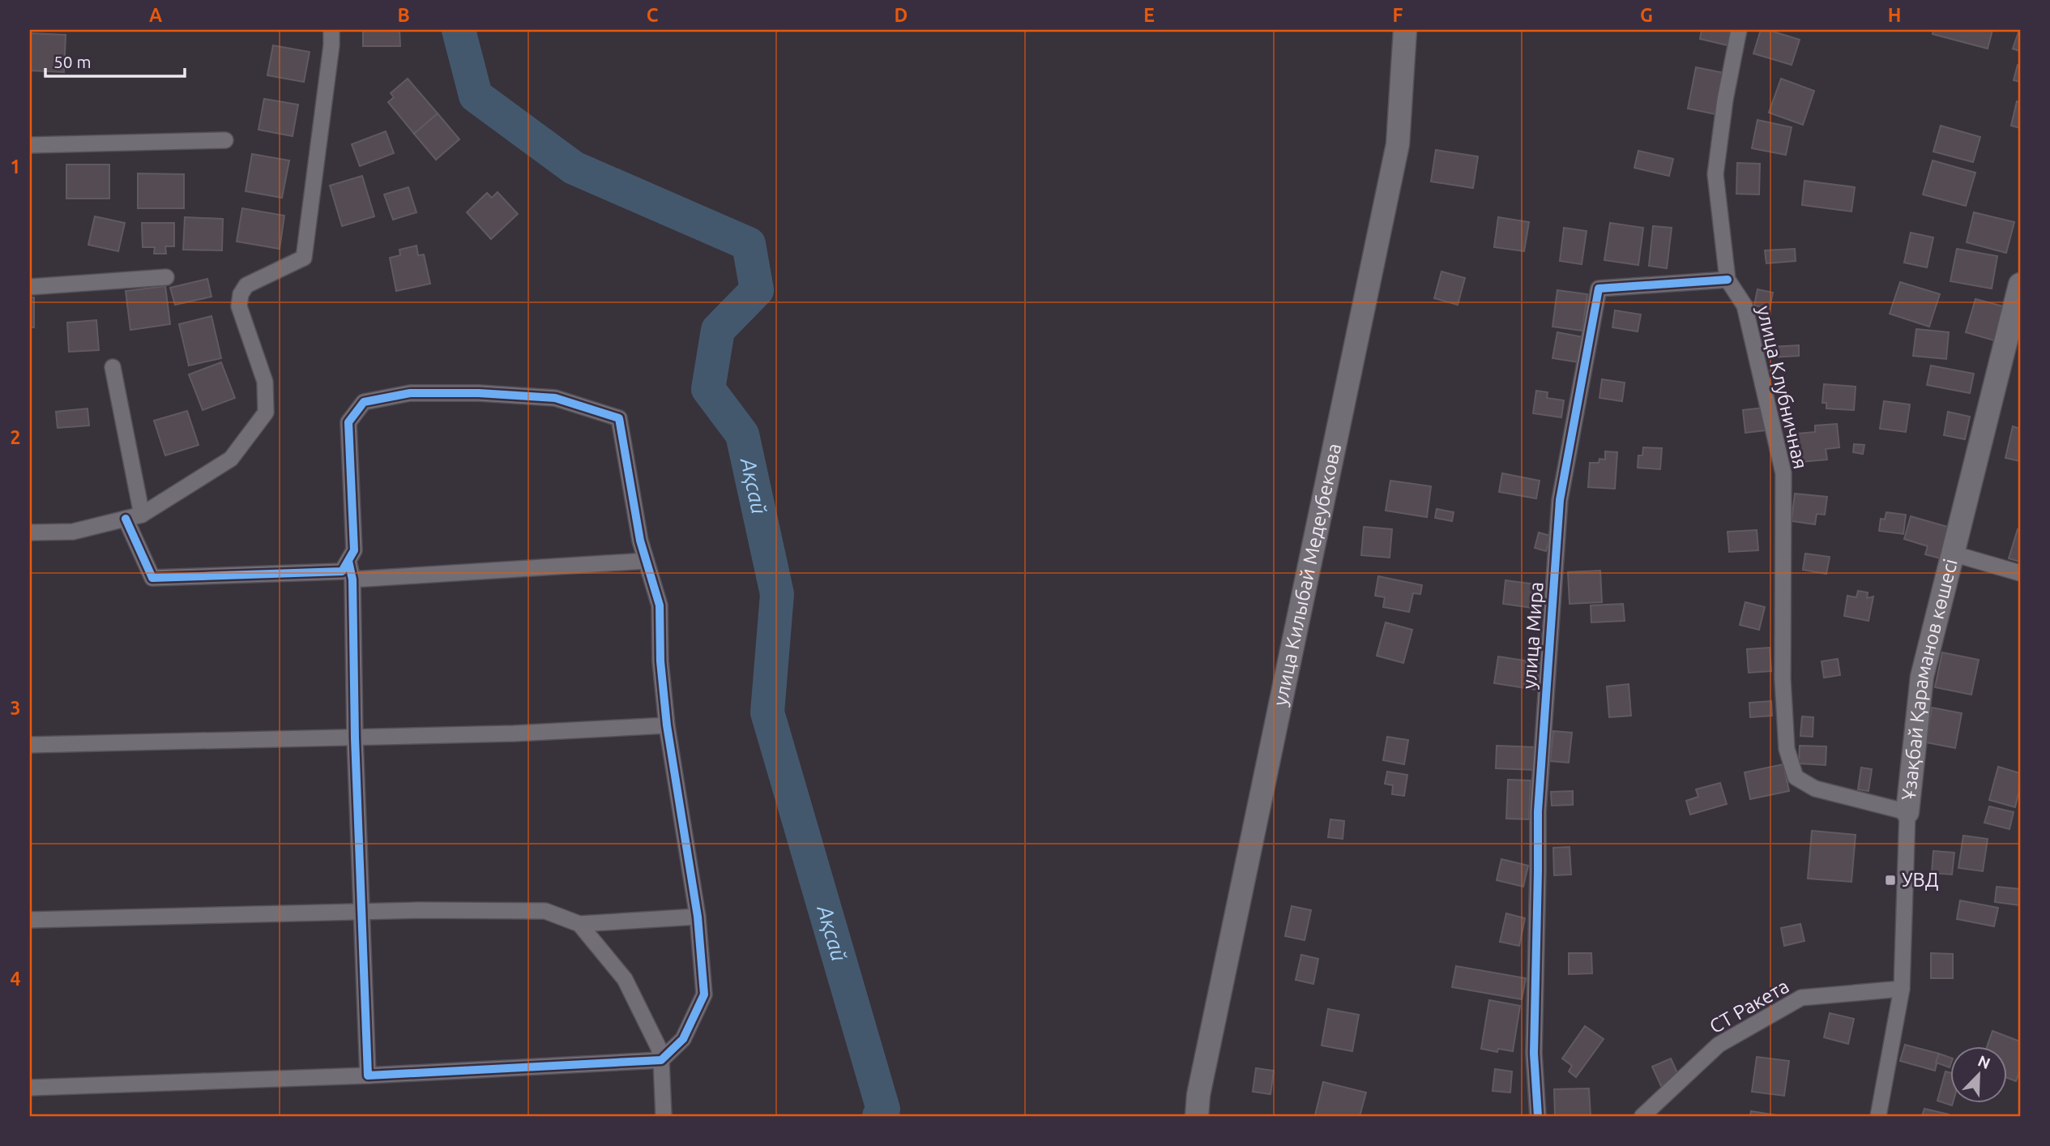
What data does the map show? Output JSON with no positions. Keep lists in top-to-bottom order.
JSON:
{
  "streets": {
    "main road": ["улица Килыбай Медеубекова", "Ұзақбай Қараманов көшесі"],
    "street": ["улица Клубничная", "улица Мира", "СТ Ракета"]
  },
  "crossings": [
    ["улица Клубничная", "улица Мира"],
    ["улица Клубничная", "Ұзақбай Қараманов көшесі"],
    ["Ұзақбай Қараманов көшесі", "СТ Ракета"]
  ],
  "water": ["Ақсай"],
  "places": {
    "transit": ["УВД"]
  },
  "scale_bar": "50 m",
  "north": "top right",
  "grid": {
    "columns": [
      "A",
      "B",
      "C",
      "D",
      "E",
      "F",
      "G",
      "H"
    ],
    "rows": [
      "1",
      "2",
      "3",
      "4"
    ]
  }
}
